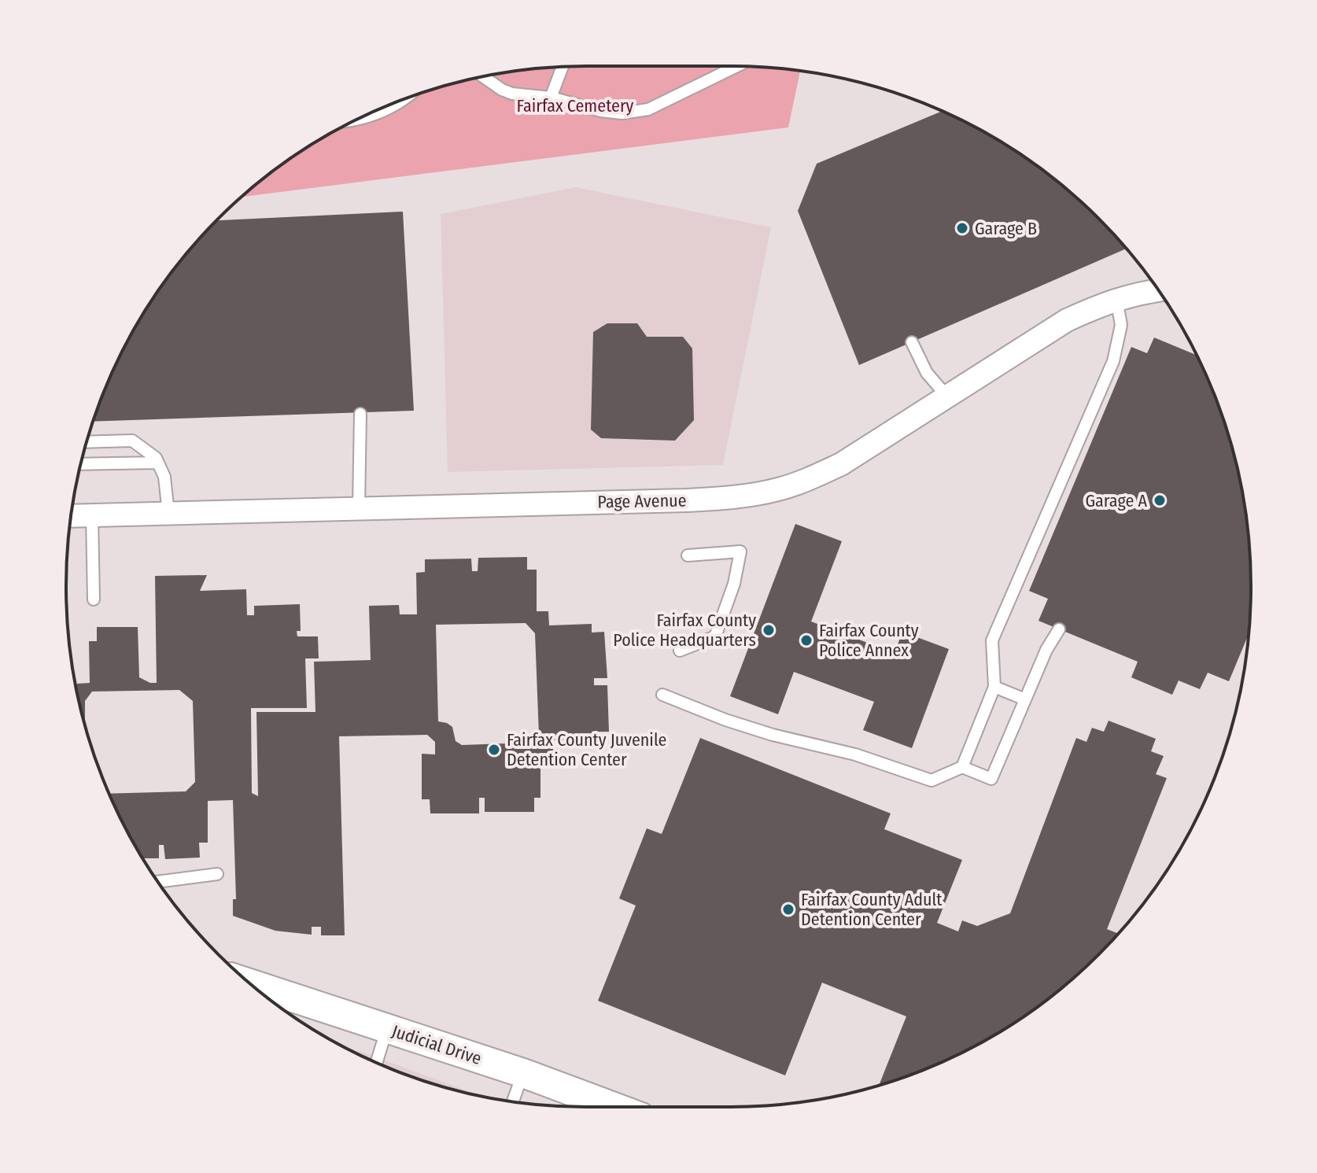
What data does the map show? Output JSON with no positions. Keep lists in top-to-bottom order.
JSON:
{
  "streets": {
    "street": ["Page Avenue", "Judicial Drive"]
  },
  "parks": ["Fairfax Cemetery"],
  "places": [
    "Garage B",
    "Garage A",
    "Fairfax County Police Headquarters",
    "Fairfax County Police Annex",
    "Fairfax County Juvenile Detention Center",
    "Fairfax County Adult Detention Center"
  ]
}
